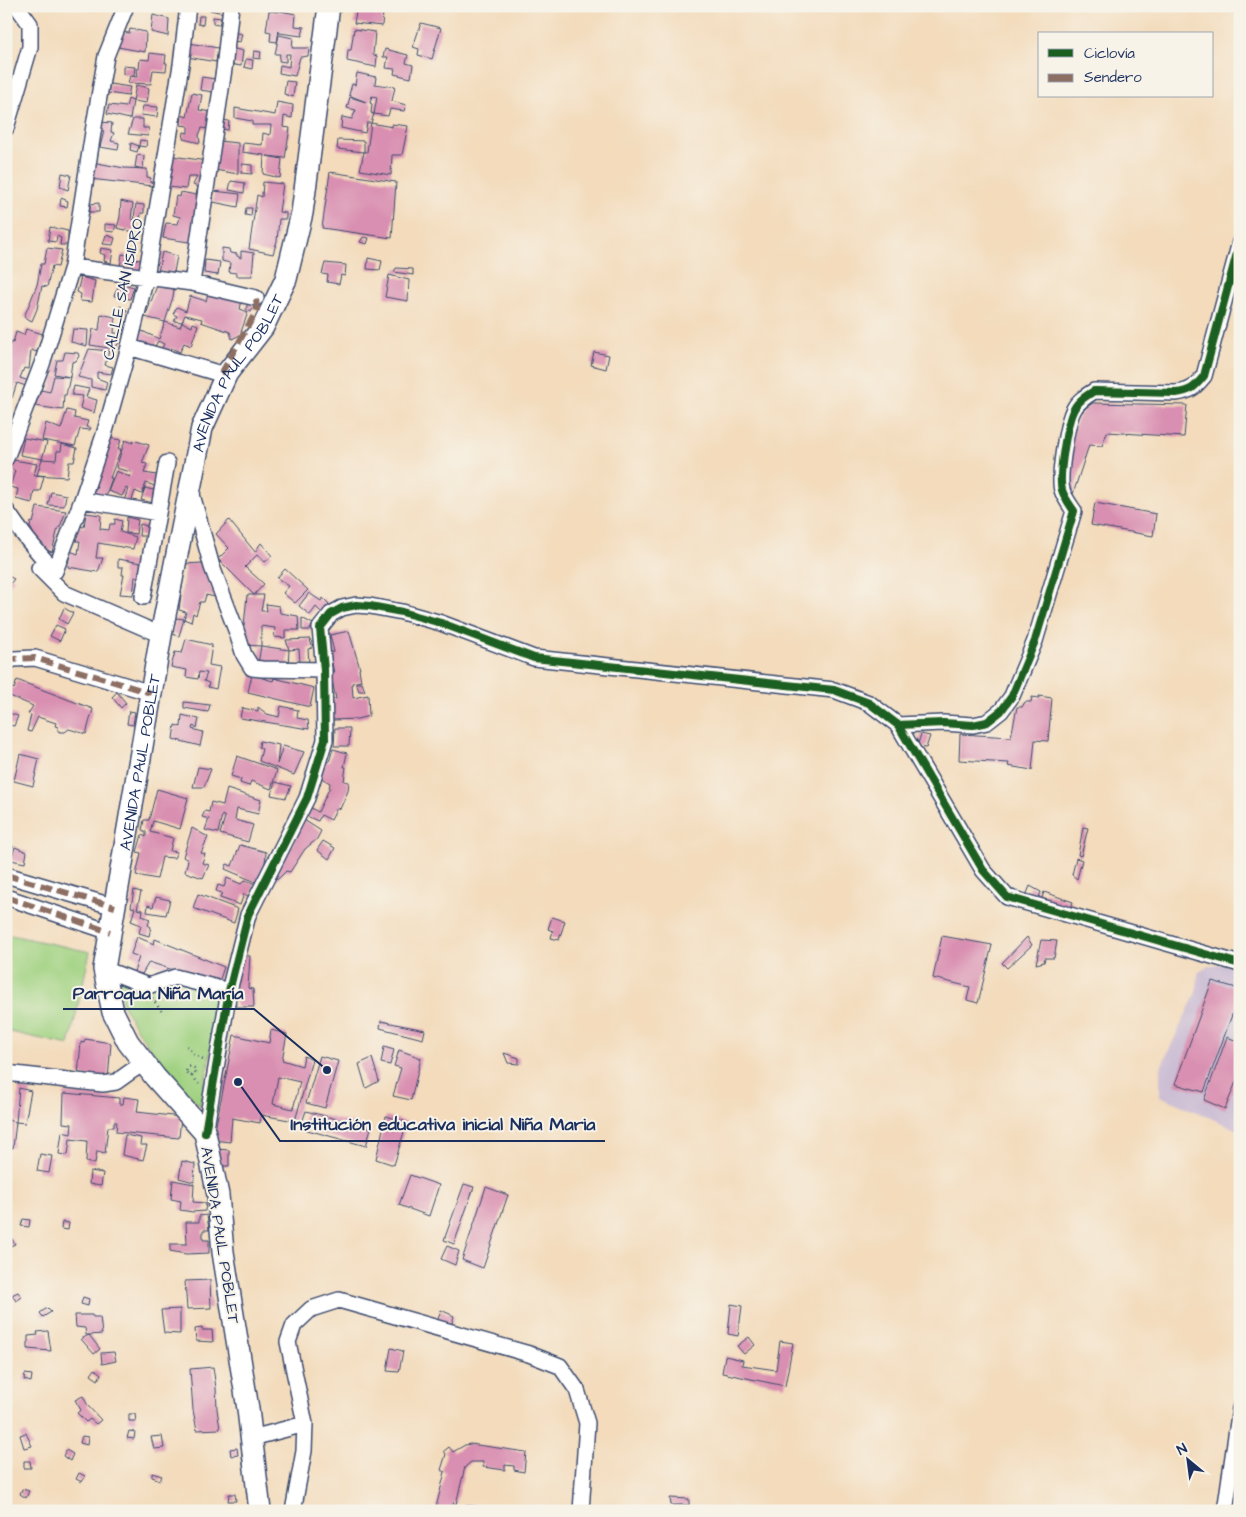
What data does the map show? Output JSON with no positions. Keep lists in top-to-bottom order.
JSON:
{
  "streets": {
    "main road": ["AVENIDA PAUL POBLET"],
    "street": ["CALLE SAN ISIDRO"]
  },
  "places": ["Parroqua Niña María", "Institución educativa inicial Niña Maria"],
  "legend": ["Ciclovía", "Sendero"],
  "north": "top left"
}
